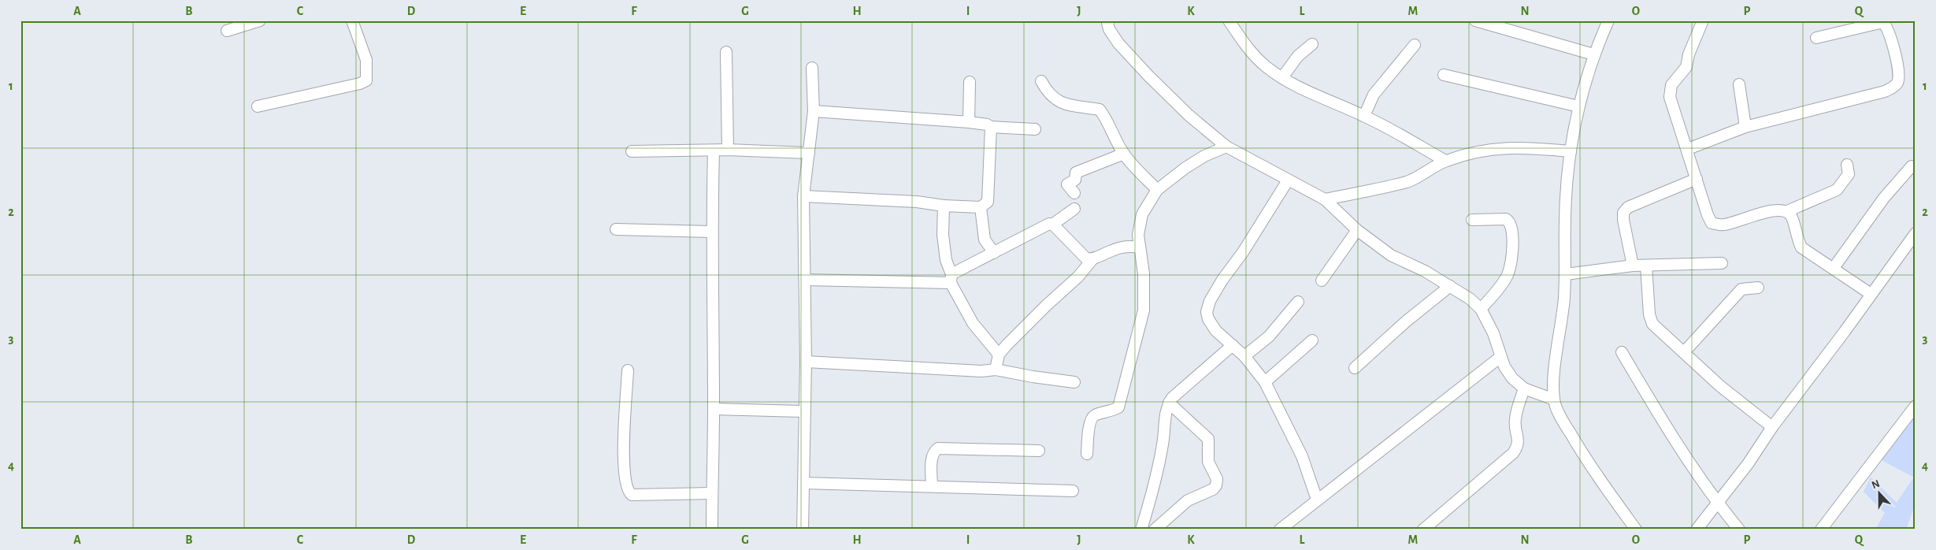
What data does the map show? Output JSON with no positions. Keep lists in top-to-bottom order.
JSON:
{
  "north": "top",
  "grid": {
    "columns": [
      "A",
      "B",
      "C",
      "D",
      "E",
      "F",
      "G",
      "H",
      "I",
      "J",
      "K",
      "L",
      "M",
      "N",
      "O",
      "P",
      "Q"
    ],
    "rows": [
      "1",
      "2",
      "3",
      "4"
    ]
  }
}
